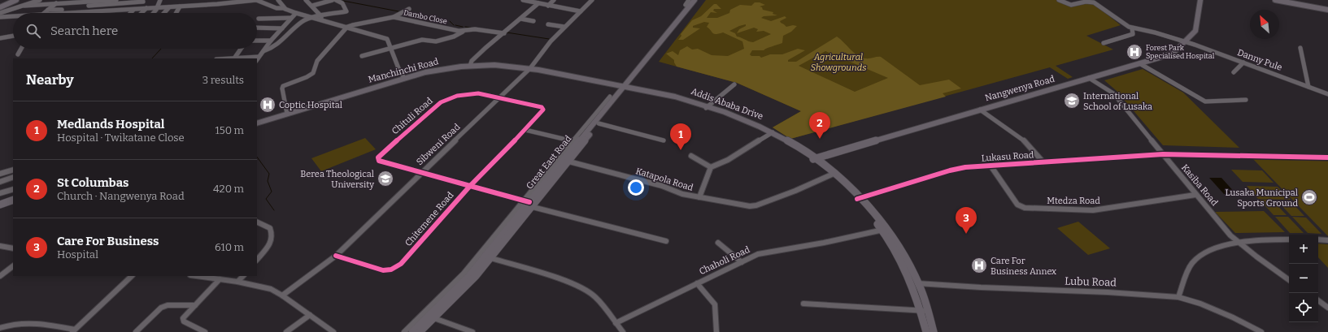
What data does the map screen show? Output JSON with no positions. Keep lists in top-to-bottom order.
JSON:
{
  "streets": {
    "main road": [
      "Manchinchi Road",
      "Nangwenya Road",
      "Addis Ababa Drive",
      "Great East Road"
    ],
    "street": [
      "Dambo Close",
      "Danny Pule",
      "Chituli Road",
      "Sibweni Road",
      "Lukasu Road",
      "Katapola Road",
      "Kasiba Road",
      "Mtedza Road",
      "Chitemene Road",
      "Chaholi Road",
      "Lubu Road"
    ]
  },
  "crossings": [
    ["Danny Pule", "Nangwenya Road"],
    ["Manchinchi Road", "Addis Ababa Drive"],
    ["Manchinchi Road", "Sibweni Road"],
    ["Manchinchi Road", "Great East Road"],
    ["Nangwenya Road", "Addis Ababa Drive"],
    ["Nangwenya Road", "Kasiba Road"],
    ["Addis Ababa Drive", "Lukasu Road"],
    ["Addis Ababa Drive", "Great East Road"],
    ["Addis Ababa Drive", "Katapola Road"],
    ["Addis Ababa Drive", "Chaholi Road"],
    ["Addis Ababa Drive", "Lubu Road"],
    ["Chituli Road", "Sibweni Road"],
    ["Chituli Road", "Chitemene Road"],
    ["Sibweni Road", "Chitemene Road"],
    ["Lukasu Road", "Kasiba Road"],
    ["Lukasu Road", "Mtedza Road"],
    ["Great East Road", "Katapola Road"],
    ["Kasiba Road", "Mtedza Road"]
  ],
  "parks": ["Agricultural Showgrounds"],
  "places": {
    "hospital": ["Forest Park Specialised Hospital", "Coptic Hospital", "Care For Business Annex"],
    "school or university": ["International School of Lusaka", "Berea Theological University"],
    "sports": ["Lusaka Municipal Sports Ground"]
  },
  "north": "top left",
  "page": {
    "search": "Search here",
    "heading": ["Nearby", "3 results"],
    "list": [
      {
        "mark": "1",
        "name": "Medlands Hospital",
        "note": "Hospital · Twikatane Close",
        "value": "150 m"
      },
      {
        "mark": "2",
        "name": "St Columbas",
        "note": "Church · Nangwenya Road",
        "value": "420 m"
      },
      {
        "mark": "3",
        "name": "Care For Business",
        "note": "Hospital",
        "value": "610 m"
      }
    ],
    "pins": ["2", "1", "3"],
    "map_buttons": ["+", "−"]
  }
}
